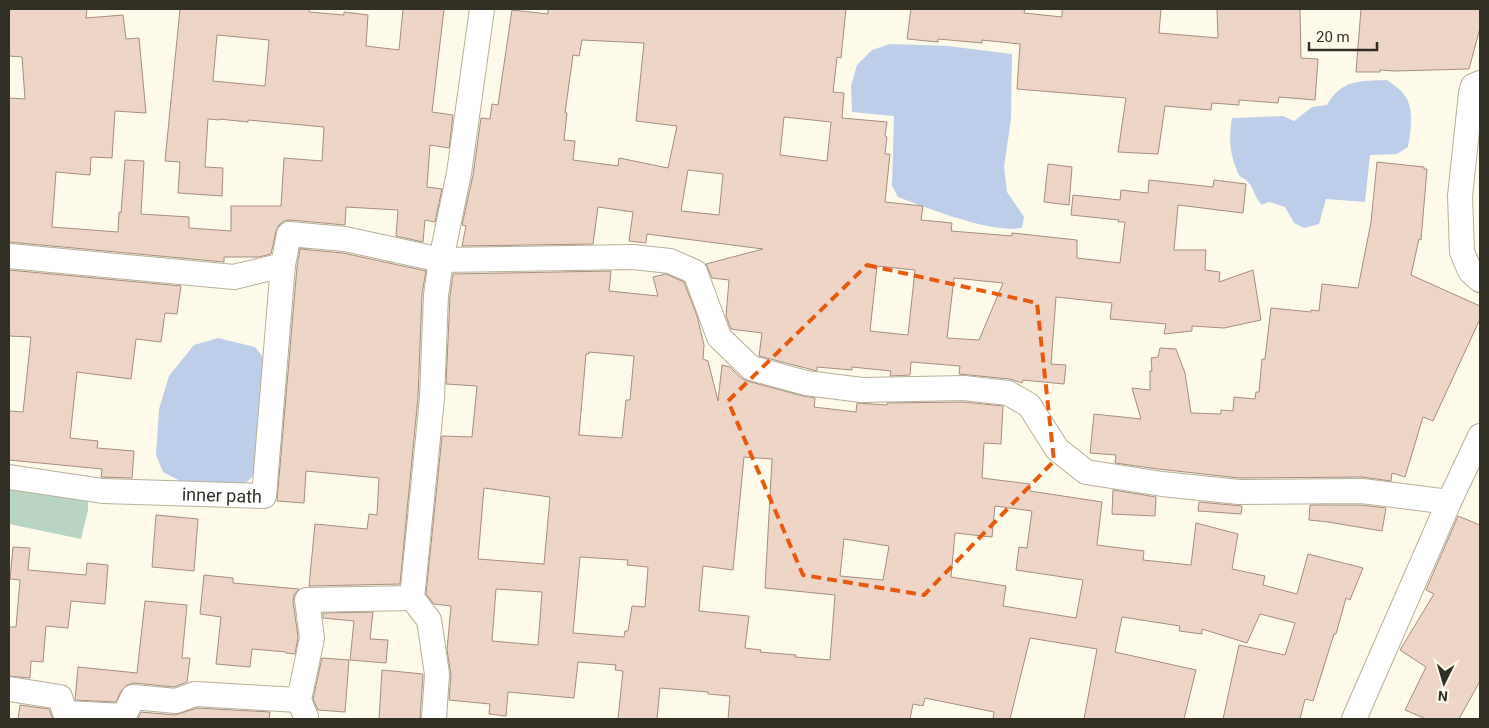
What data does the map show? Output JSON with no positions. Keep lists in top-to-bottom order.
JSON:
{
  "streets": {
    "street": ["inner path"]
  },
  "scale_bar": "20 m",
  "north": "bottom"
}
